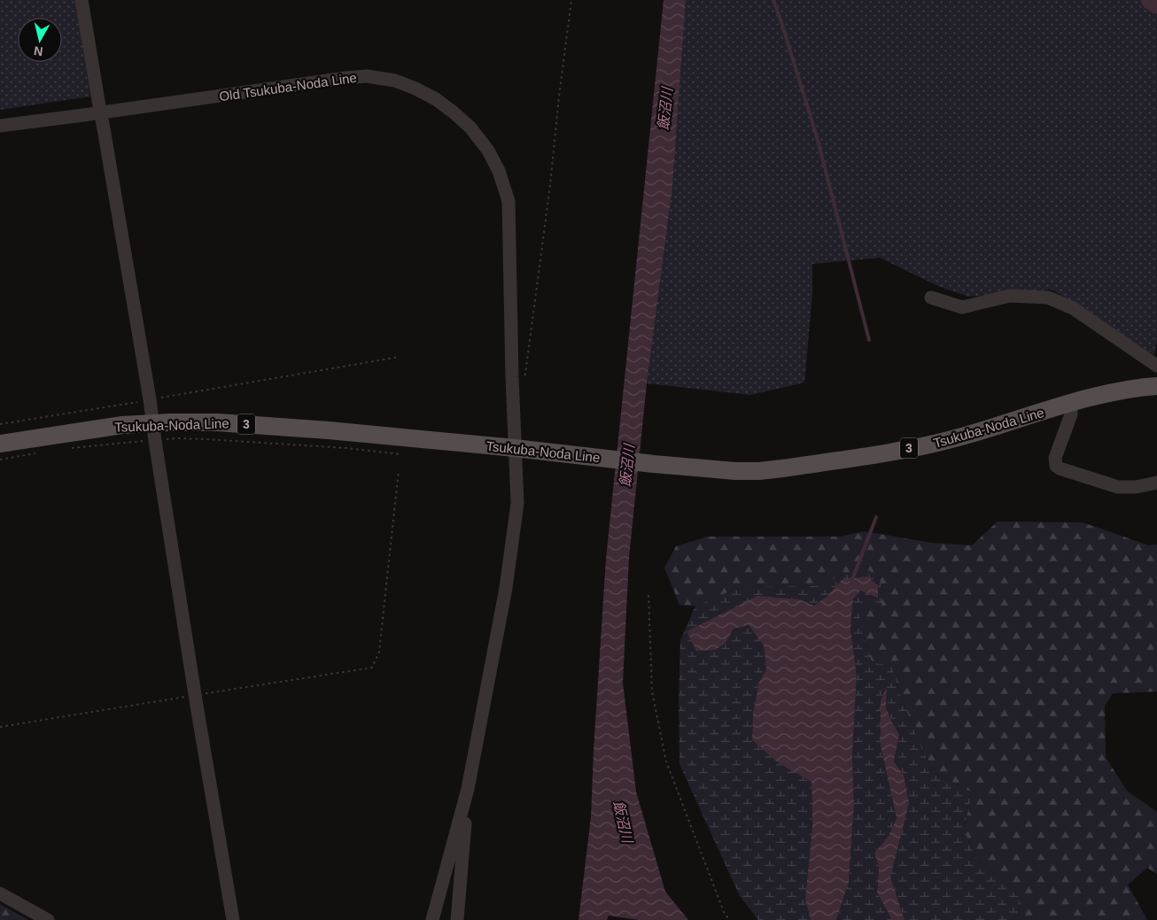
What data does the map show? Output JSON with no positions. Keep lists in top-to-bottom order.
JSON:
{
  "streets": {
    "main road": ["3", "Tsukuba-Noda Line"],
    "street": ["Old Tsukuba-Noda Line"]
  },
  "crossings": [
    ["Old Tsukuba-Noda Line", "Tsukuba-Noda Line"]
  ],
  "water": ["飯沼川"],
  "north": "bottom"
}
